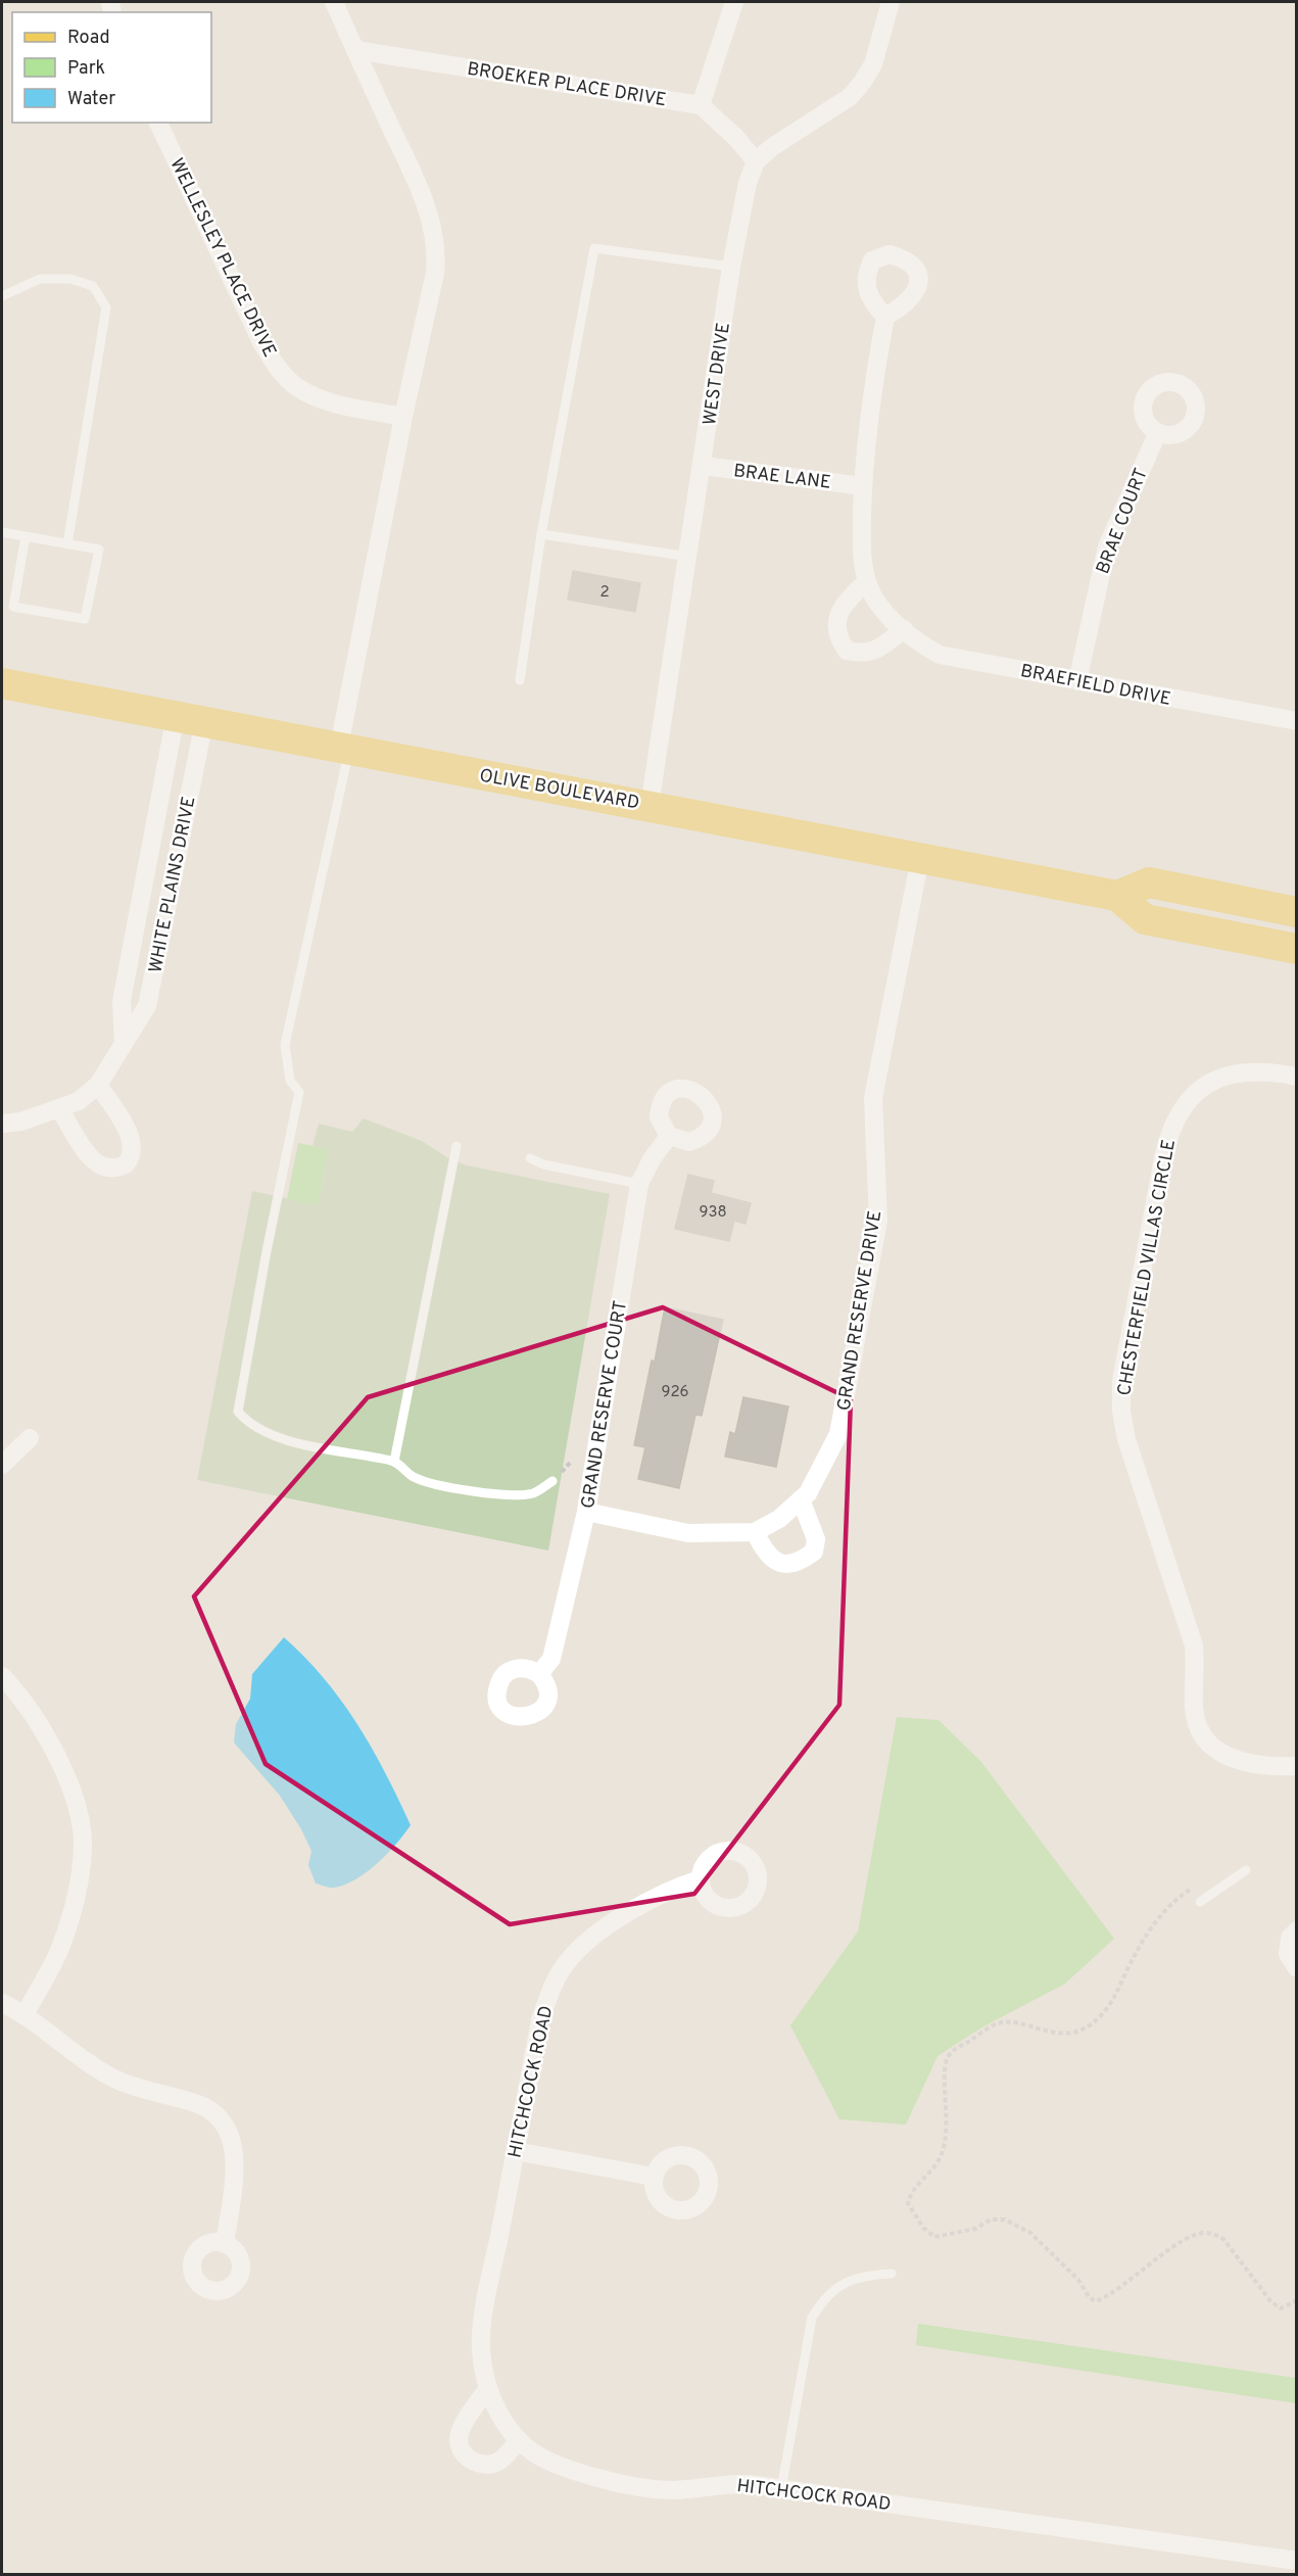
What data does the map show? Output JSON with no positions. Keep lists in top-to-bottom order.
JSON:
{
  "streets": {
    "main road": ["OLIVE BOULEVARD"],
    "street": [
      "BROEKER PLACE DRIVE",
      "WELLESLEY PLACE DRIVE",
      "WEST DRIVE",
      "BRAE LANE",
      "BRAE COURT",
      "BRAEFIELD DRIVE",
      "WHITE PLAINS DRIVE",
      "CHESTERFIELD VILLAS CIRCLE",
      "GRAND RESERVE DRIVE",
      "GRAND RESERVE COURT",
      "HITCHCOCK ROAD"
    ]
  },
  "crossings": [
    ["WEST DRIVE", "BRAE LANE"],
    ["WEST DRIVE", "OLIVE BOULEVARD"],
    ["BRAE LANE", "BRAEFIELD DRIVE"],
    ["BRAE COURT", "BRAEFIELD DRIVE"],
    ["OLIVE BOULEVARD", "WHITE PLAINS DRIVE"],
    ["OLIVE BOULEVARD", "GRAND RESERVE DRIVE"],
    ["GRAND RESERVE DRIVE", "GRAND RESERVE COURT"]
  ],
  "house_numbers": ["2", "938", "926"],
  "legend": ["Road", "Park", "Water"]
}
